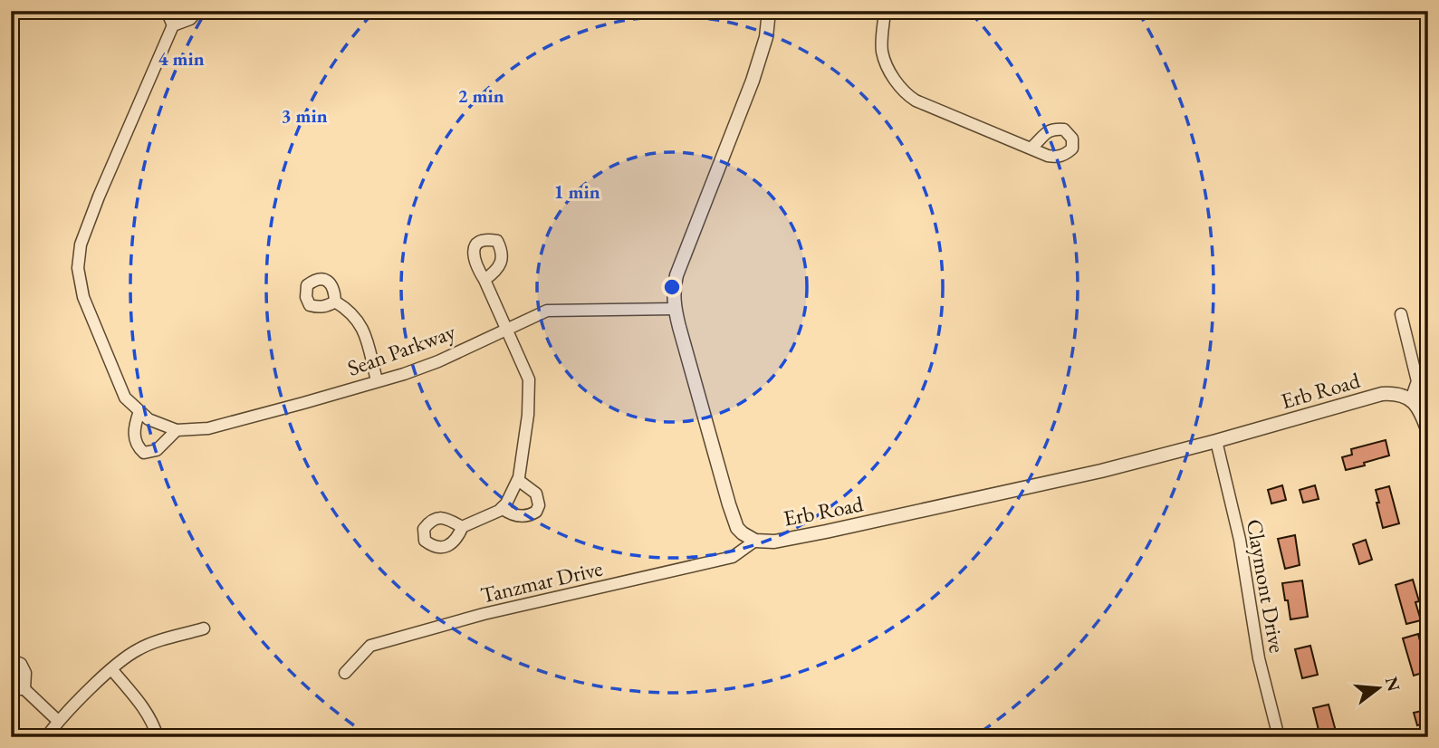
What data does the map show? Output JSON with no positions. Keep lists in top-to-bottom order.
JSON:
{
  "streets": {
    "street": [
      "Sean Parkway",
      "Erb Road",
      "Tanzmar Drive",
      "Claymont Drive"
    ]
  },
  "crossings": [
    ["Sean Parkway", "Erb Road"],
    ["Erb Road", "Tanzmar Drive"],
    ["Erb Road", "Claymont Drive"]
  ],
  "north": "right",
  "rings": [
    "4 min",
    "2 min",
    "3 min",
    "1 min"
  ]
}
